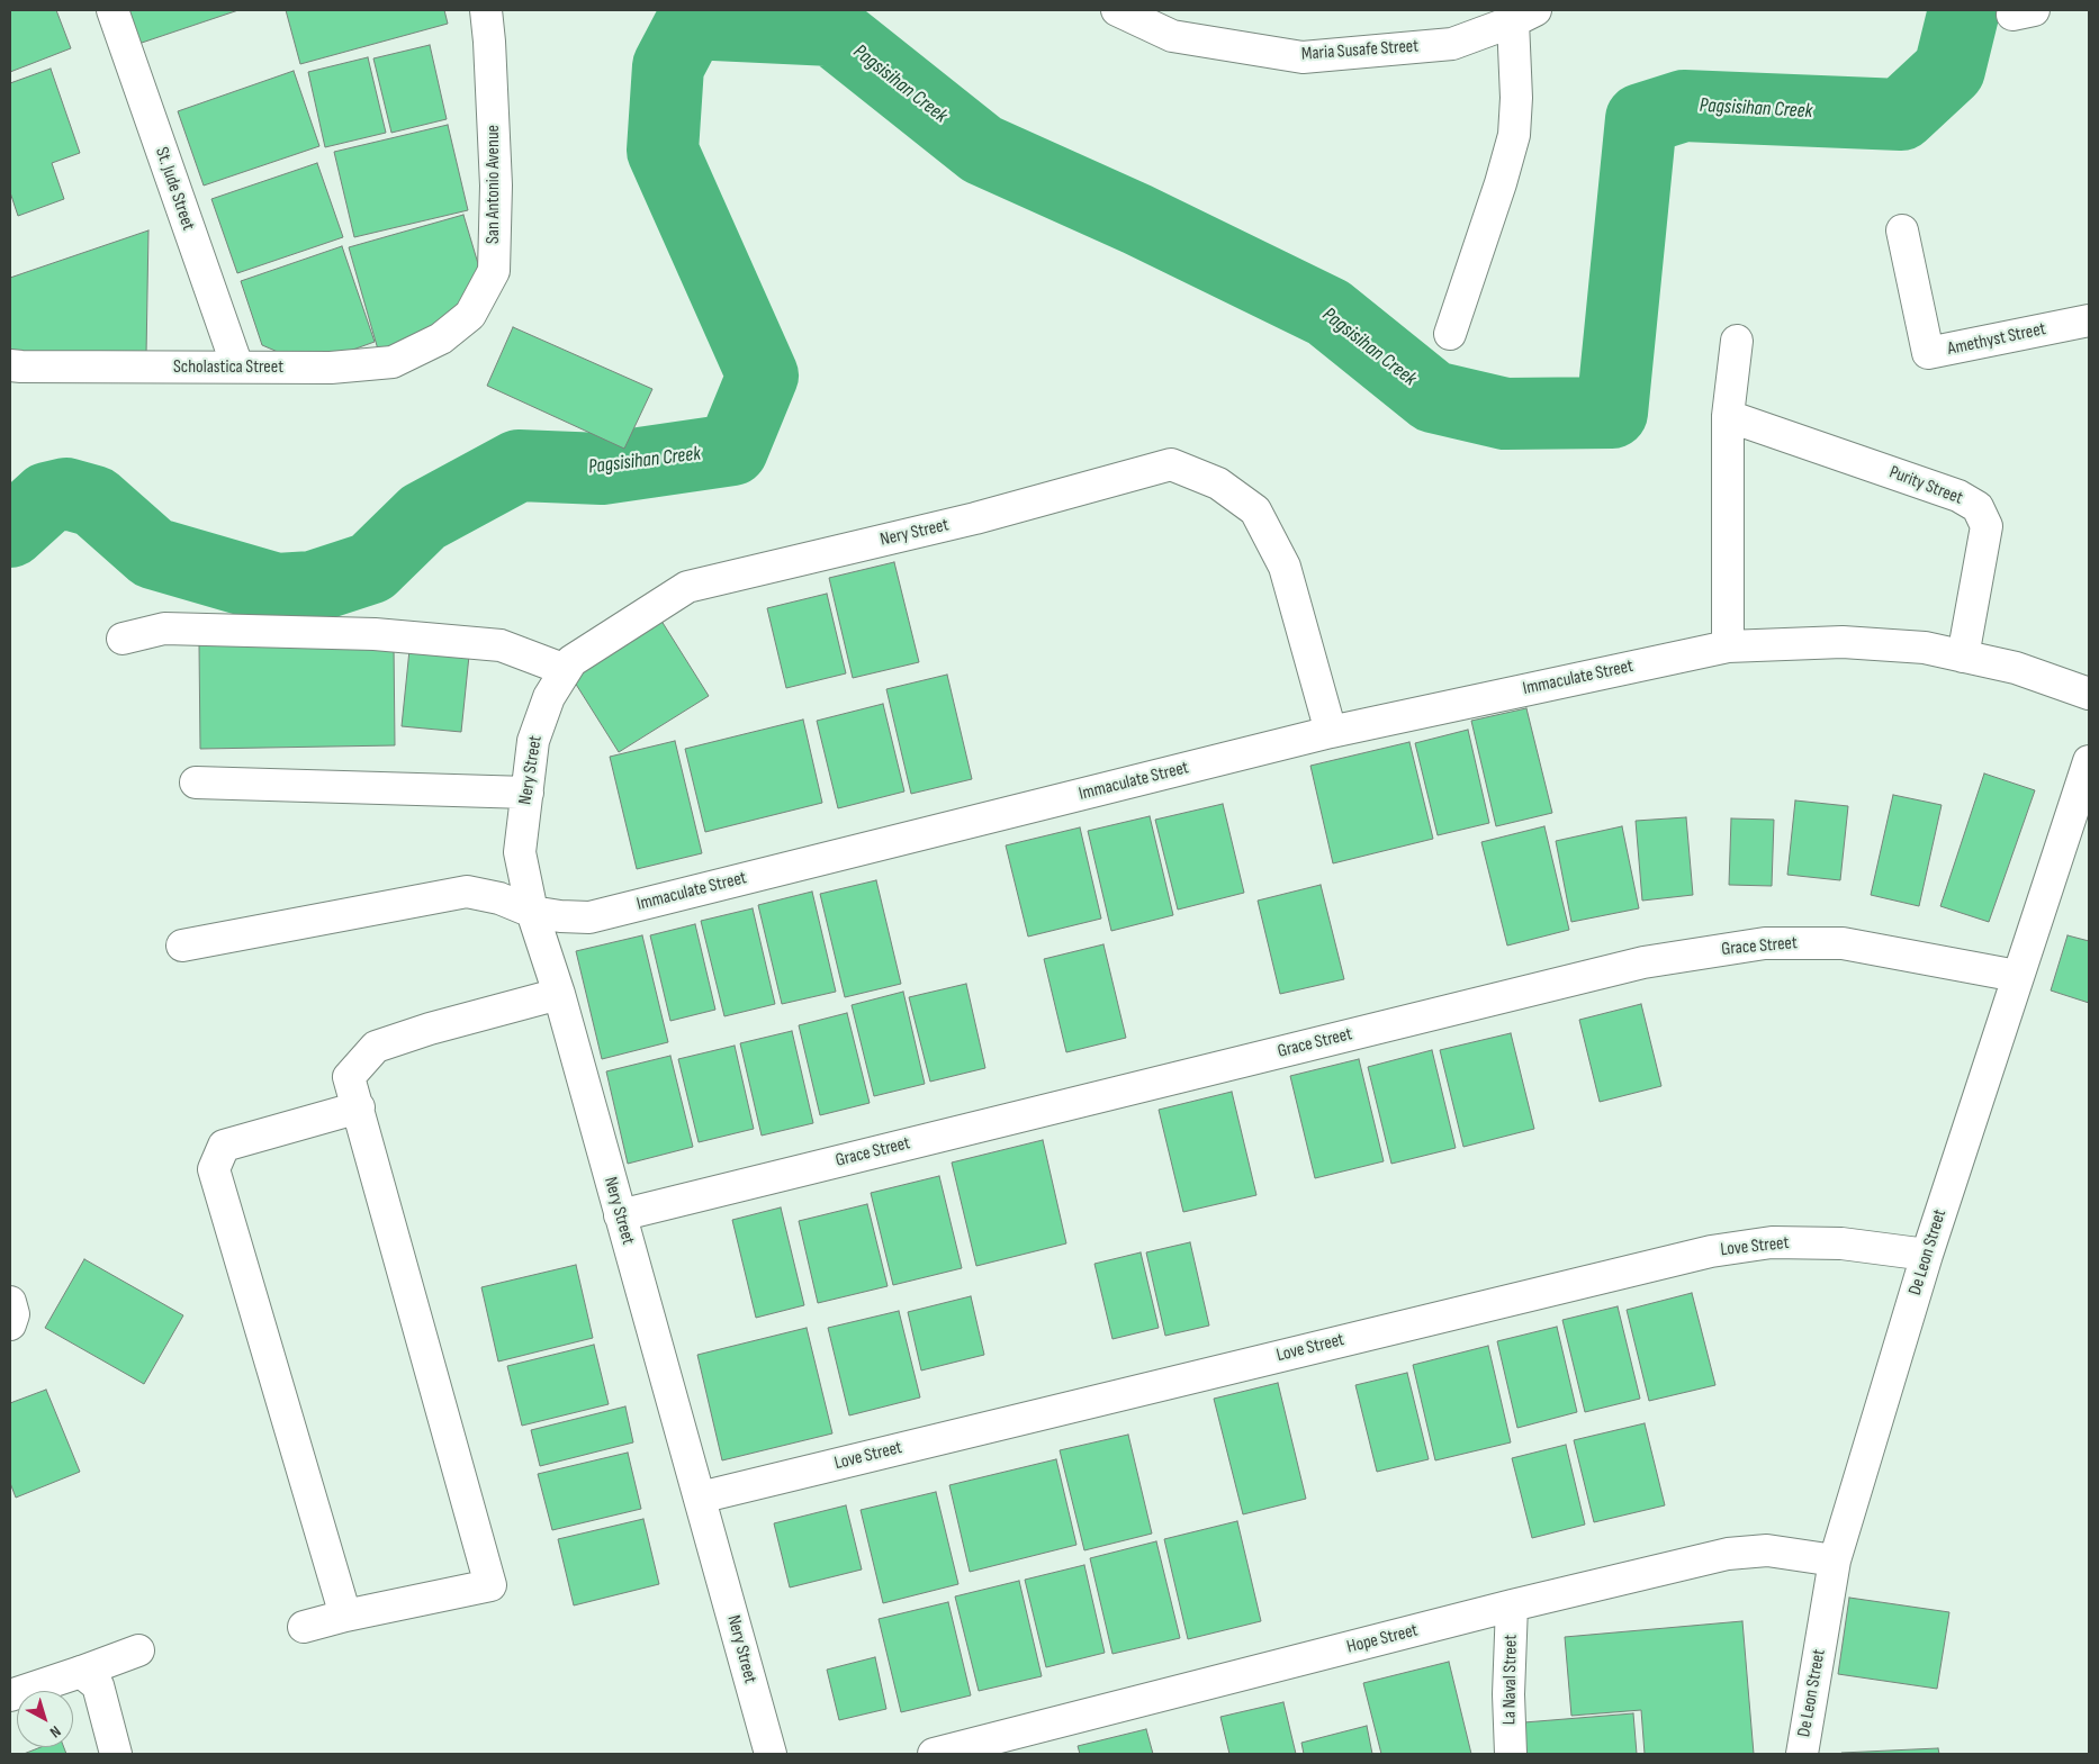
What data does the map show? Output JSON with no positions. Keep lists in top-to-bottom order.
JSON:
{
  "streets": {
    "street": [
      "Maria Susafe Street",
      "San Antonio Avenue",
      "St. Jude Street",
      "Amethyst Street",
      "Scholastica Street",
      "Purity Street",
      "Nery Street",
      "Immaculate Street",
      "Grace Street",
      "Love Street",
      "De Leon Street",
      "Hope Street",
      "La Naval Street"
    ]
  },
  "crossings": [
    ["San Antonio Avenue", "Scholastica Street"],
    ["St. Jude Street", "Scholastica Street"],
    ["Purity Street", "Immaculate Street"],
    ["Nery Street", "Immaculate Street"],
    ["Nery Street", "Grace Street"],
    ["Nery Street", "Love Street"],
    ["Grace Street", "De Leon Street"],
    ["Love Street", "De Leon Street"],
    ["De Leon Street", "Hope Street"],
    ["Hope Street", "La Naval Street"]
  ],
  "water": ["Pagsisihan Creek"],
  "north": "bottom right"
}
